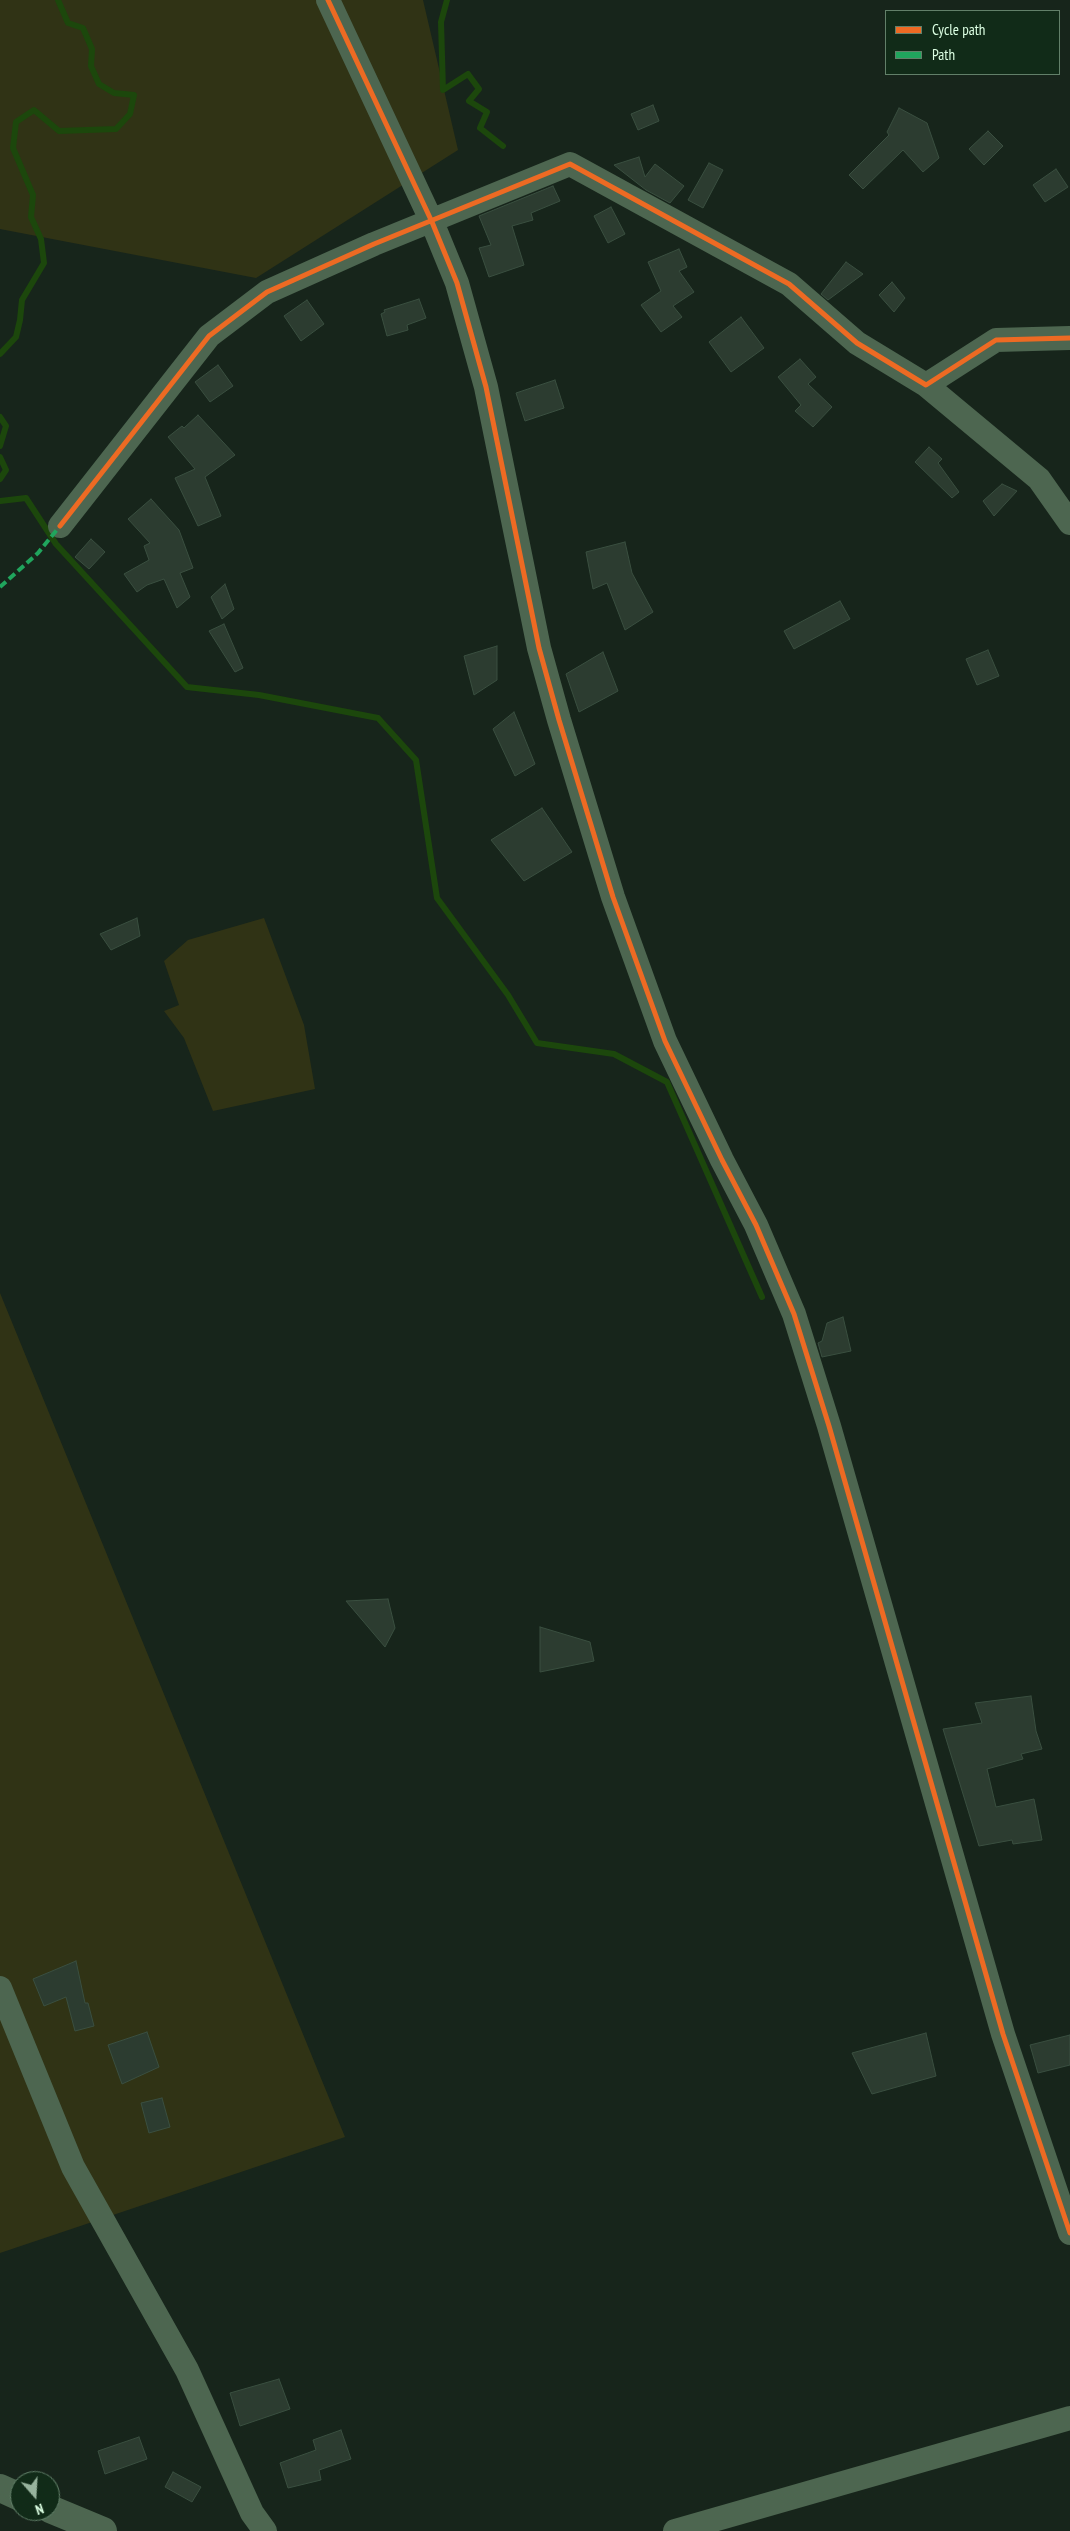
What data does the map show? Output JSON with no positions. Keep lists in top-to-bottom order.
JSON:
{
  "legend": ["Cycle path", "Path"],
  "north": "bottom"
}
